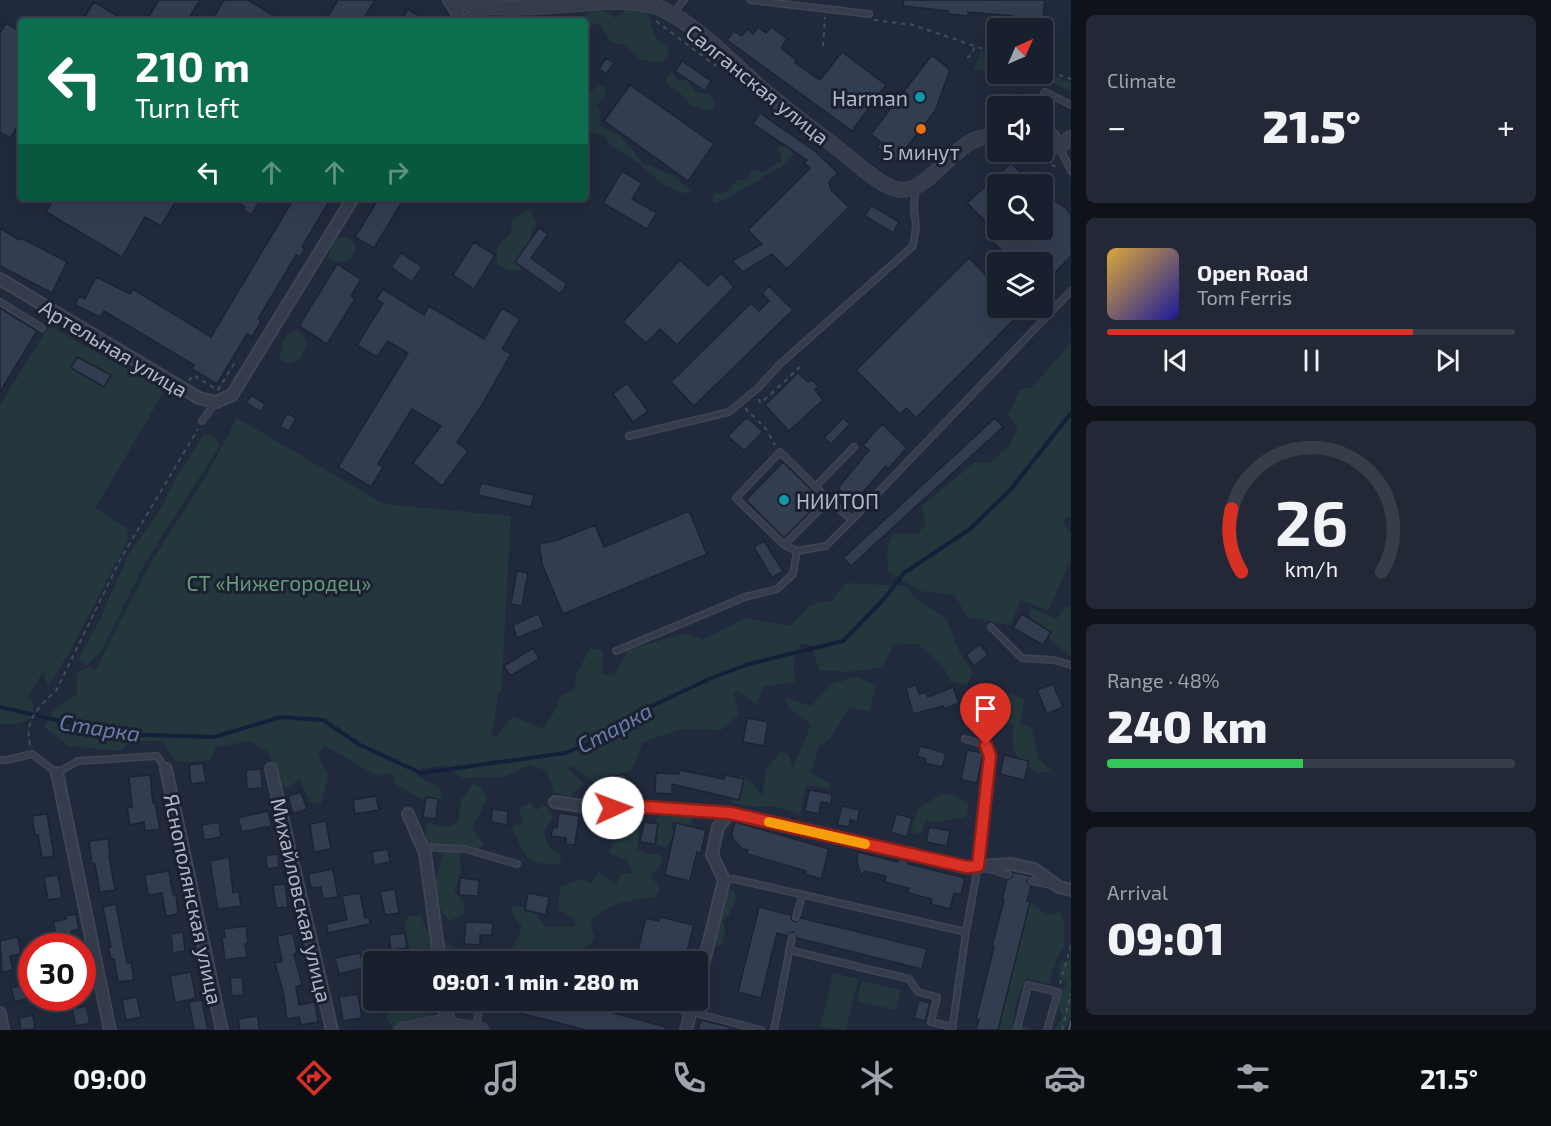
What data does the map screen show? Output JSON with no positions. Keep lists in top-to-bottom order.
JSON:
{
  "streets": {
    "street": [
      "Салганская улица",
      "Артельная улица",
      "Яснополянская улица",
      "Михайловская улица"
    ]
  },
  "water": ["Старка"],
  "parks": ["СТ «Нижегородец»"],
  "places": ["Harman", "5 минут", "НИИТОП"],
  "north": "top right",
  "page": {
    "tile": [
      "Climate",
      ["Range · 48%", "240 km"],
      ["Arrival", "09:01"]
    ],
    "turn": ["210 m", "Turn left"],
    "heat": ["−", "21.5°", "+"],
    "song": ["Open Road", "Tom Ferris"],
    "limit": "30",
    "trip": "09:01 · 1 min · 280 m",
    "tabs": ["09:00", "21.5°"],
    "gauge": ["26", "km/h"]
  }
}
